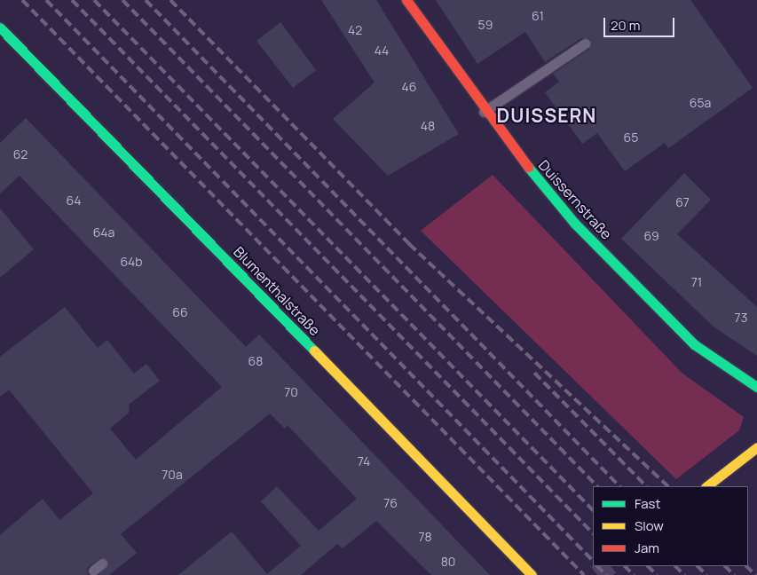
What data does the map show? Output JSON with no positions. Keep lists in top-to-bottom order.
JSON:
{
  "streets": {
    "street": ["Duissernstraße", "Blumenthalstraße"]
  },
  "districts": ["DUISSERN"],
  "house_numbers": [
    "61",
    "59",
    "42",
    "44",
    "46",
    "65a",
    "48",
    "65",
    "62",
    "64",
    "67",
    "64a",
    "69",
    "64b",
    "71",
    "66",
    "73",
    "68",
    "70",
    "74",
    "70a",
    "76",
    "78",
    "80"
  ],
  "legend": ["Fast", "Slow", "Jam"],
  "scale_bar": "20 m"
}
